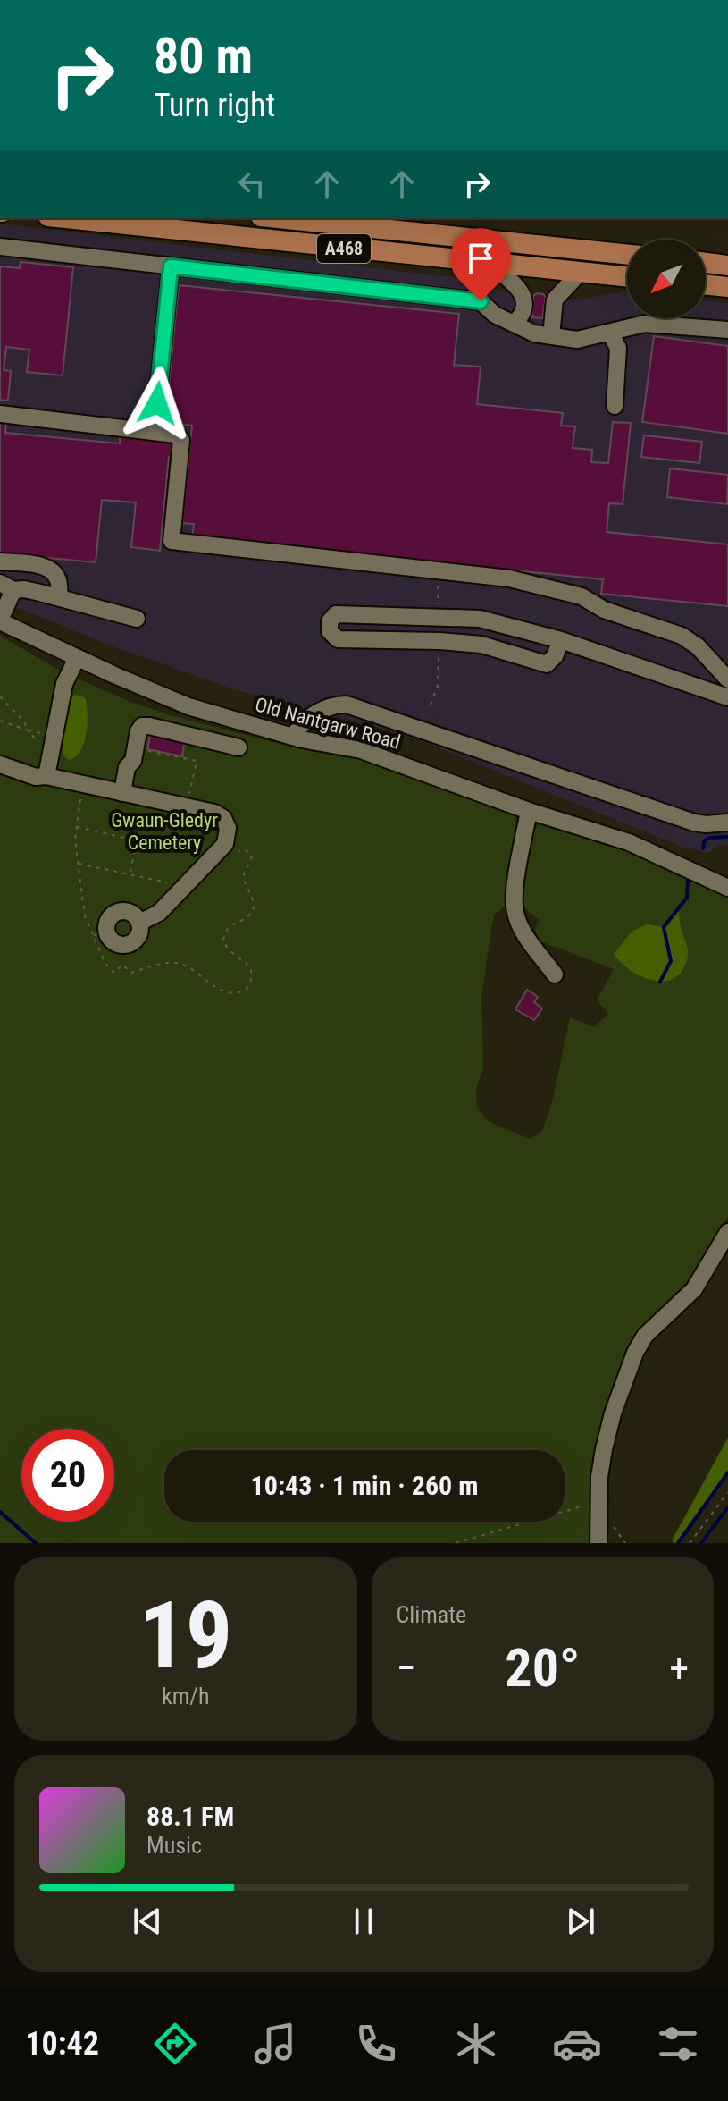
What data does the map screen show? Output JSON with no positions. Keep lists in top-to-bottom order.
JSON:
{
  "streets": {
    "main road": ["A468"],
    "street": ["Old Nantgarw Road"]
  },
  "parks": ["Gwaun-Gledyr Cemetery"],
  "north": "bottom left",
  "page": {
    "turn": ["80 m", "Turn right"],
    "limit": "20",
    "trip": "10:43 · 1 min · 260 m",
    "tile": [
      ["19", "km/h"],
      "Climate"
    ],
    "heat": ["−", "20°", "+"],
    "song": ["88.1 FM", "Music"],
    "tabs": "10:42"
  }
}
